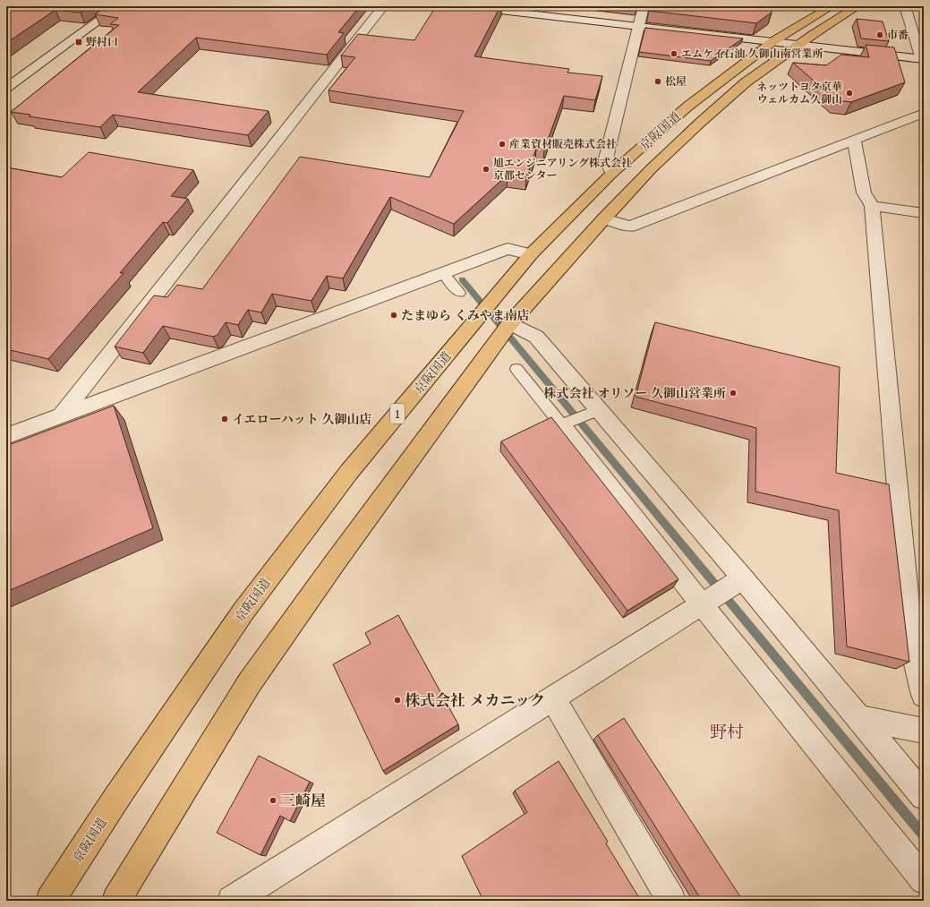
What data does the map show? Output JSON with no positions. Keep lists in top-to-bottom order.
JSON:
{
  "streets": {
    "highway": ["京阪国道", "1"]
  },
  "districts": ["野村"],
  "places": {
    "other": [
      "市番",
      "エムケイ石油 久御山南営業所",
      "松屋",
      "ネッツトヨタ京華 ウェルカム久御山",
      "産業資材販売株式会社",
      "旭エンジニアリング株式会社 京都センター",
      "たまゆら くみやま南店",
      "株式会社 オリソー 久御山営業所",
      "イエローハット 久御山店",
      "株式会社 メカニック",
      "三崎屋"
    ],
    "transit": ["野村口"]
  }
}
